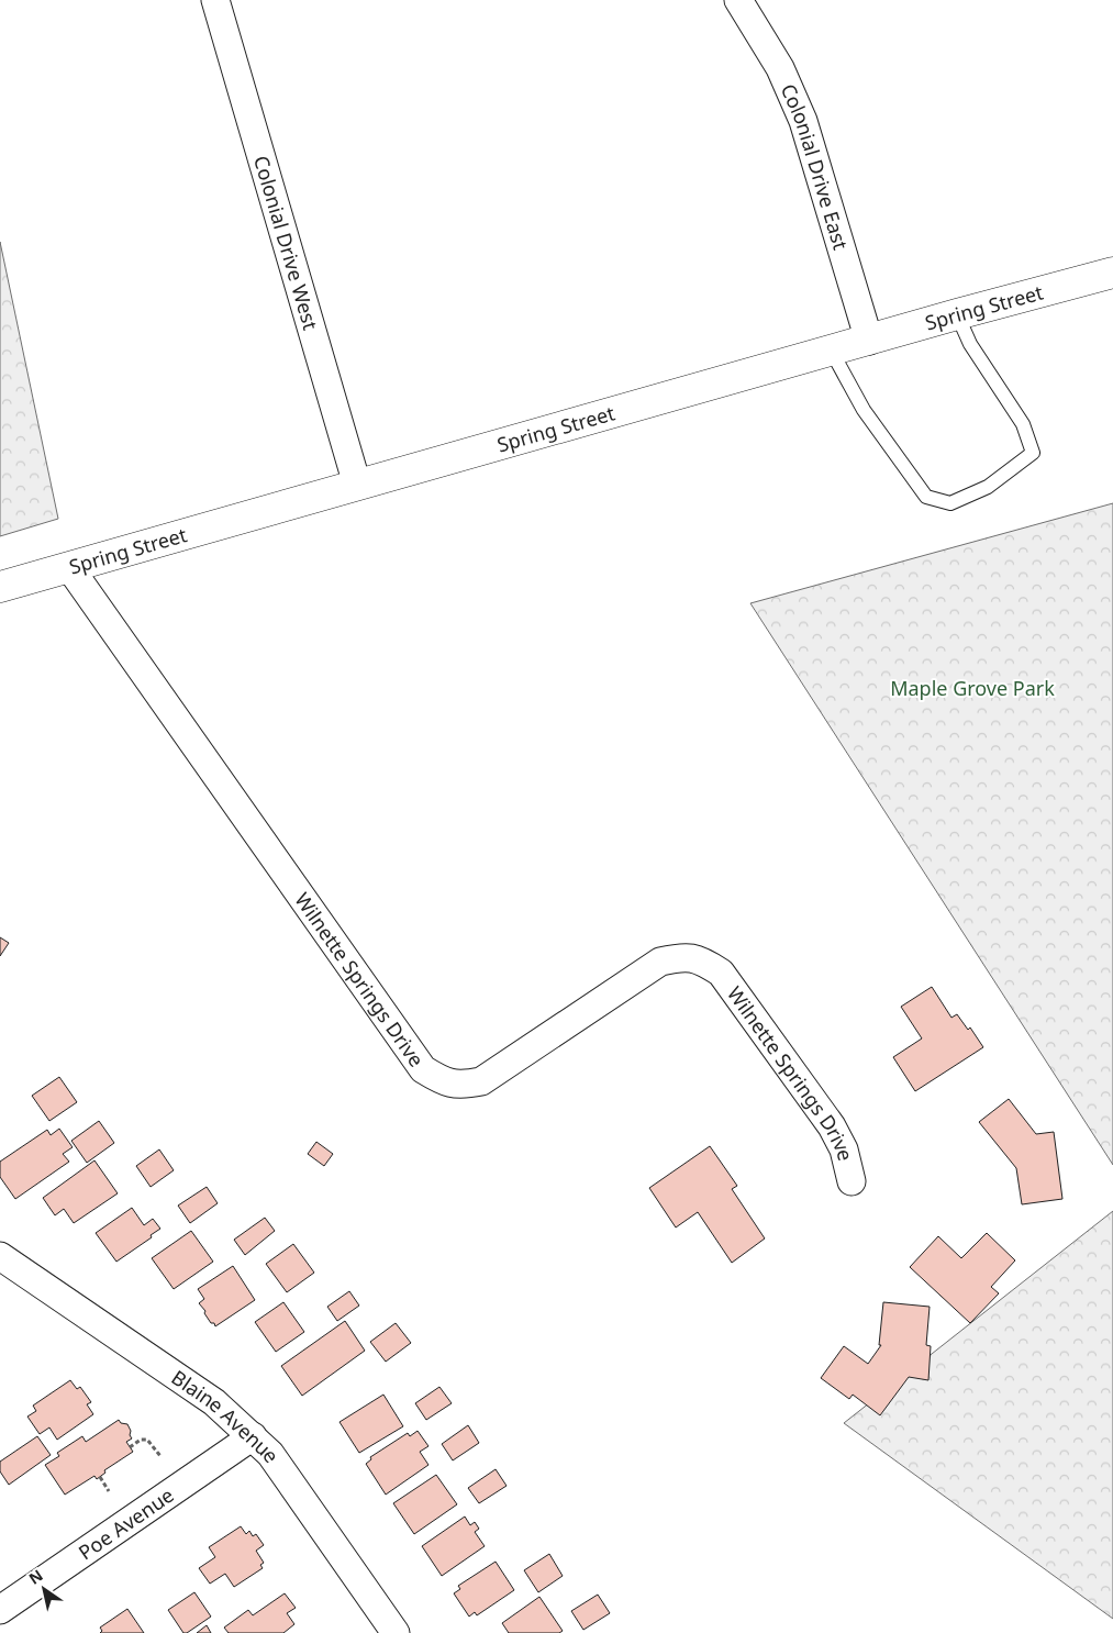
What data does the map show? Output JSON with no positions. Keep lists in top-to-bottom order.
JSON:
{
  "streets": {
    "main road": ["Spring Street"],
    "street": [
      "Colonial Drive East",
      "Colonial Drive West",
      "Wilnette Springs Drive",
      "Blaine Avenue",
      "Poe Avenue"
    ]
  },
  "crossings": [
    ["Colonial Drive East", "Spring Street"],
    ["Colonial Drive West", "Spring Street"],
    ["Spring Street", "Wilnette Springs Drive"],
    ["Blaine Avenue", "Poe Avenue"]
  ],
  "parks": ["Maple Grove Park"],
  "north": "top left"
}
